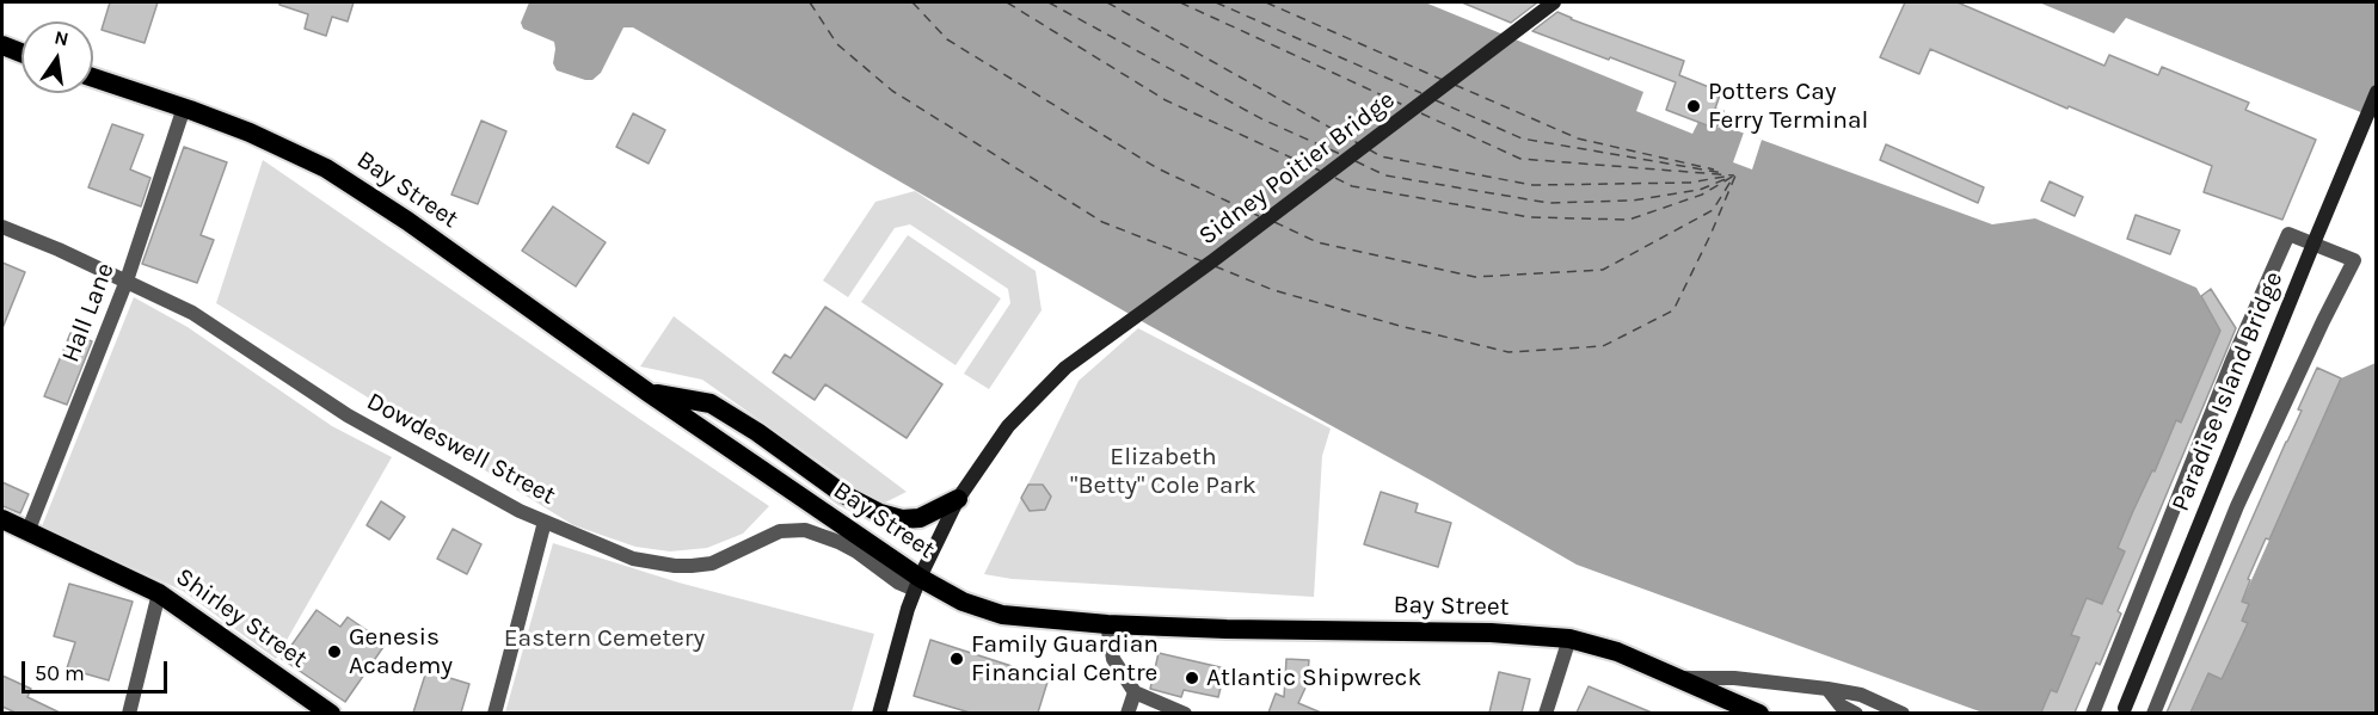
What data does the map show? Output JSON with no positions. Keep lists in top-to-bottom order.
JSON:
{
  "streets": {
    "highway": ["Bay Street", "Shirley Street"],
    "main road": ["Sidney Poitier Bridge", "Paradise Island Bridge"],
    "street": ["Hall Lane", "Dowdeswell Street"]
  },
  "crossings": [
    ["Bay Street", "Hall Lane"],
    ["Bay Street", "Dowdeswell Street"],
    ["Hall Lane", "Dowdeswell Street"],
    ["Hall Lane", "Shirley Street"]
  ],
  "parks": ["Elizabeth \"Betty\" Cole Park", "Eastern Cemetery"],
  "places": [
    "Potters Cay Ferry Terminal",
    "Genesis Academy",
    "Family Guardian Financial Centre",
    "Atlantic Shipwreck"
  ],
  "scale_bar": "50 m",
  "north": "top"
}
